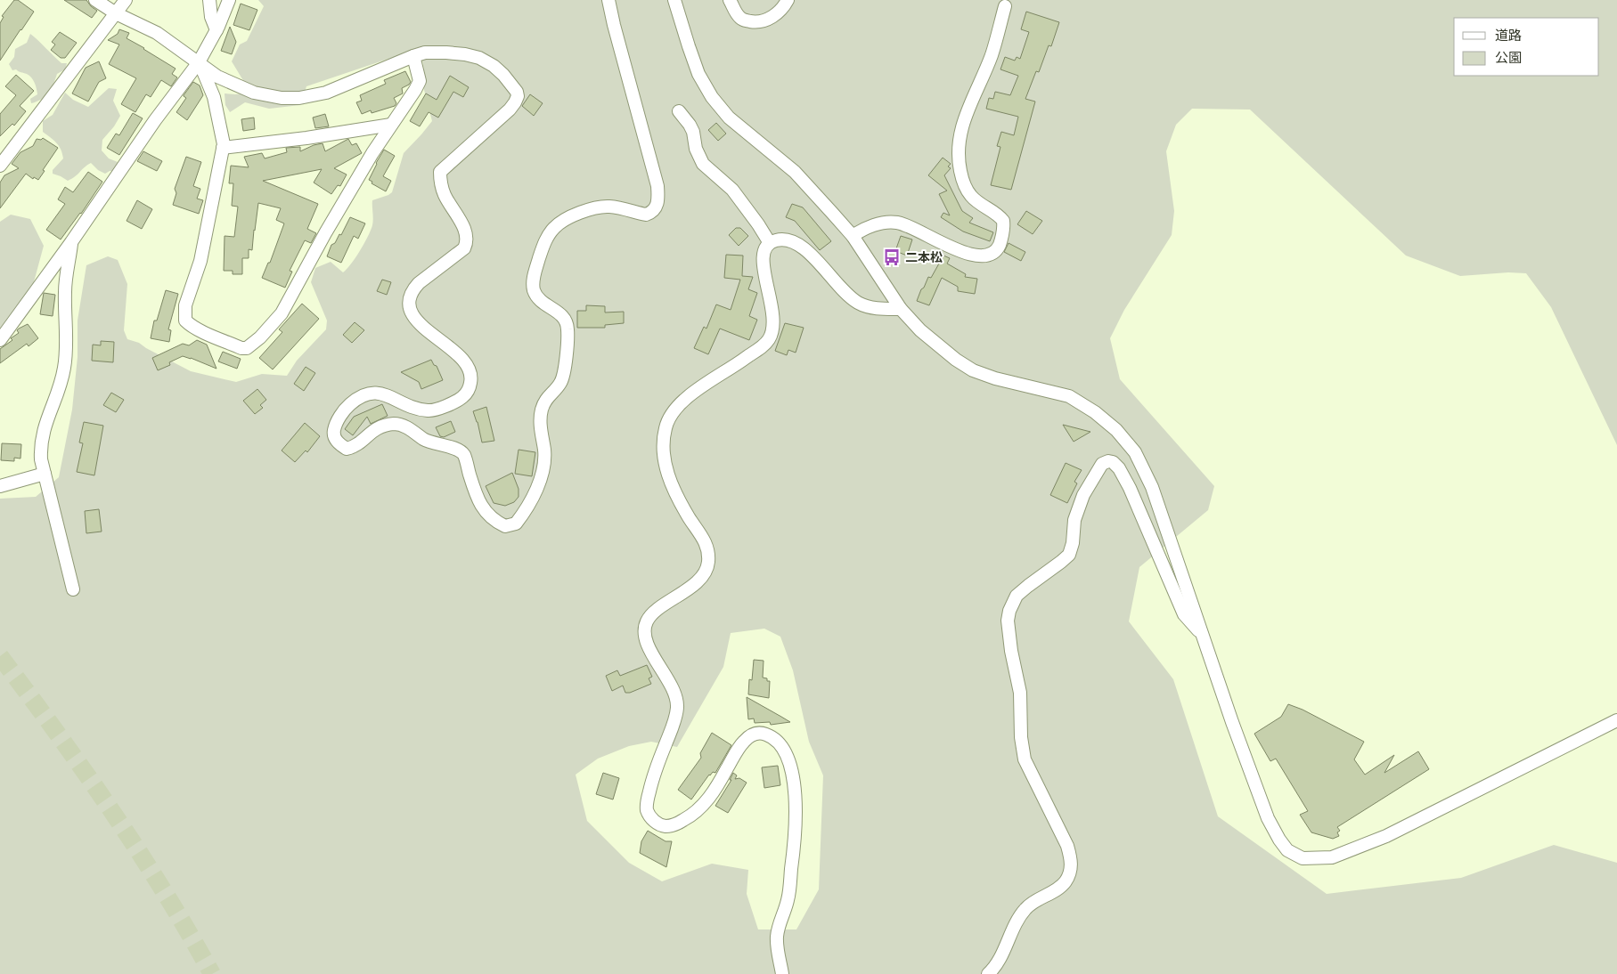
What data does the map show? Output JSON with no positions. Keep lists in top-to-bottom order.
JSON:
{
  "places": {
    "bus stop": ["二本松"]
  },
  "legend": ["道路", "公園"]
}
